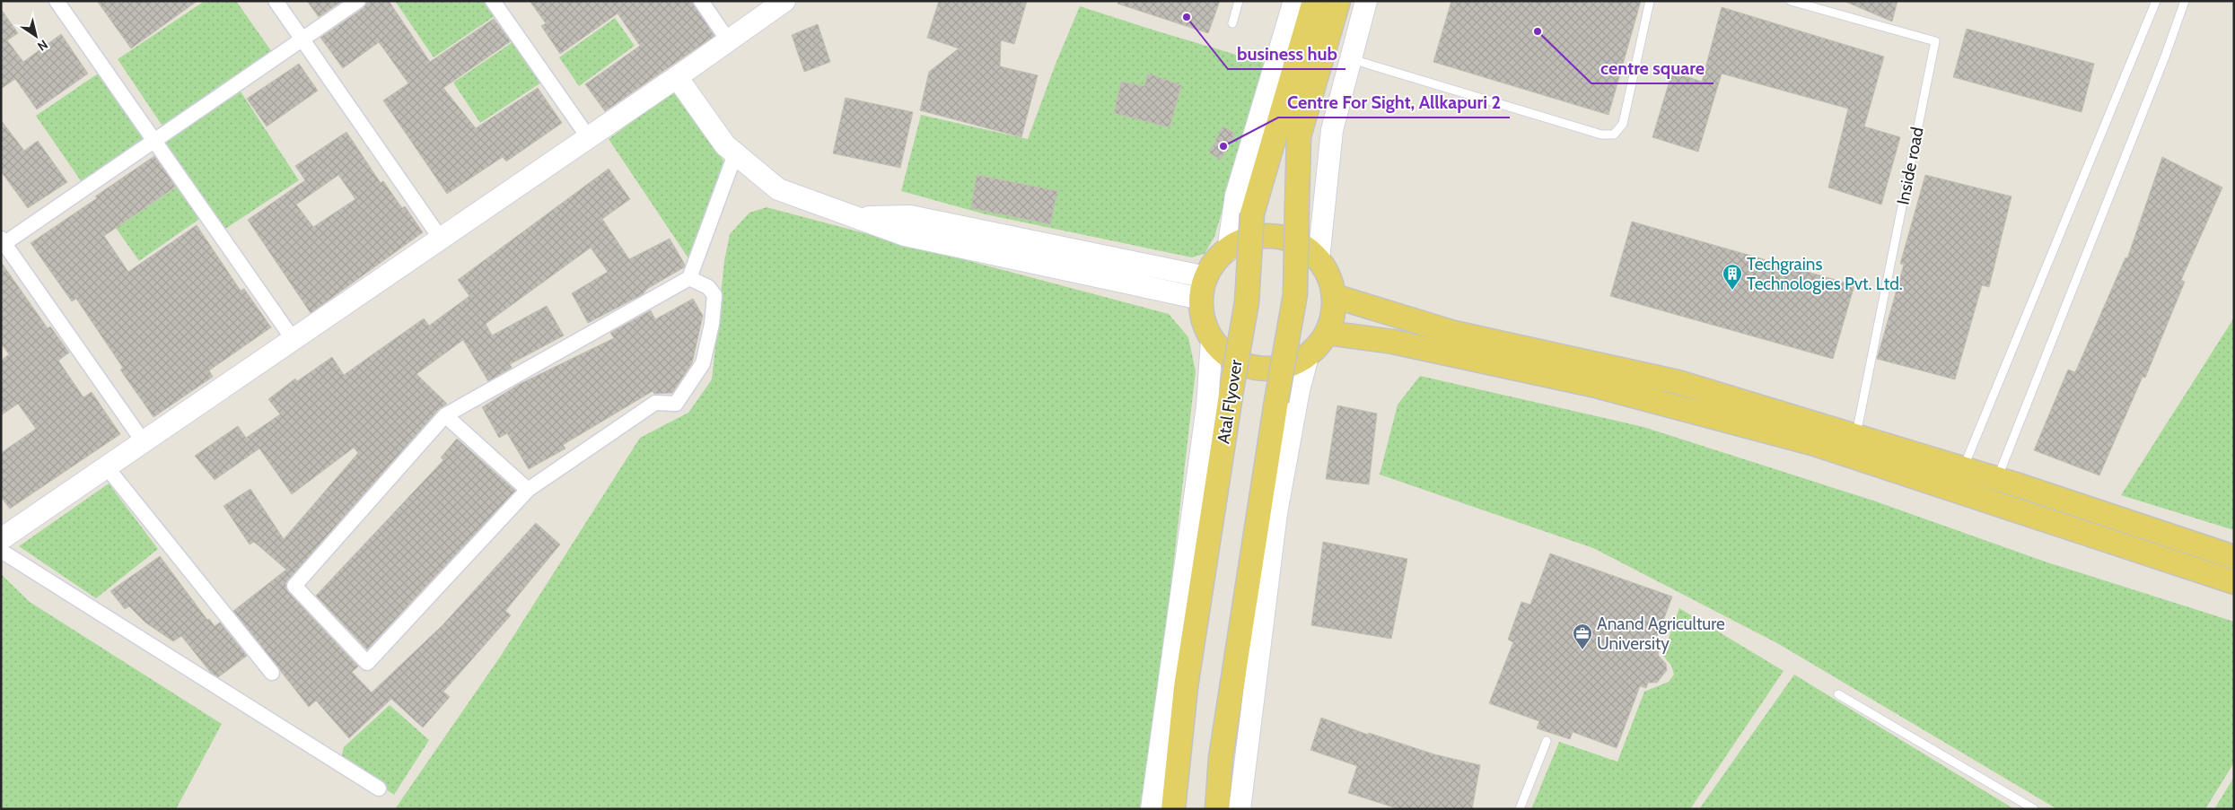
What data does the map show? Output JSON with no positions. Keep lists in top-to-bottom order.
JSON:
{
  "streets": {
    "main road": ["Atal Flyover"],
    "lane": ["Inside road"]
  },
  "places": {
    "other": ["business hub", "centre square", "Centre For Sight, Allkapuri 2"],
    "building": ["Techgrains Technologies Pvt. Ltd."],
    "office": ["Anand Agriculture University"]
  },
  "north": "bottom right"
}
